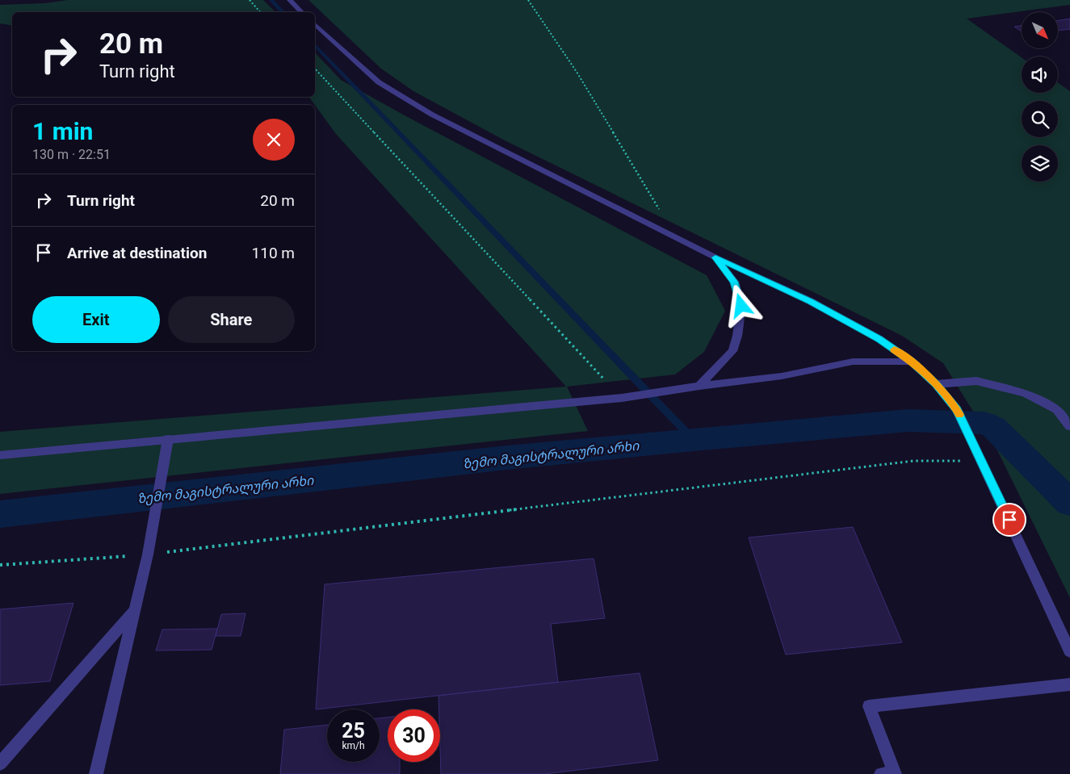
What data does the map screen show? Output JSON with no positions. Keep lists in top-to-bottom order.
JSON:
{
  "water": ["ზემო მაგისტრალური არხი"],
  "north": "bottom right",
  "page": {
    "turn": ["20 m", "Turn right"],
    "heading": ["1 min", "130 m · 22:51"],
    "list": [
      {
        "name": "Turn right",
        "value": "20 m"
      },
      {
        "name": "Arrive at destination",
        "value": "110 m"
      }
    ],
    "buttons": ["Exit", "Share"],
    "speed": "25 km/h",
    "limit": "30"
  }
}
